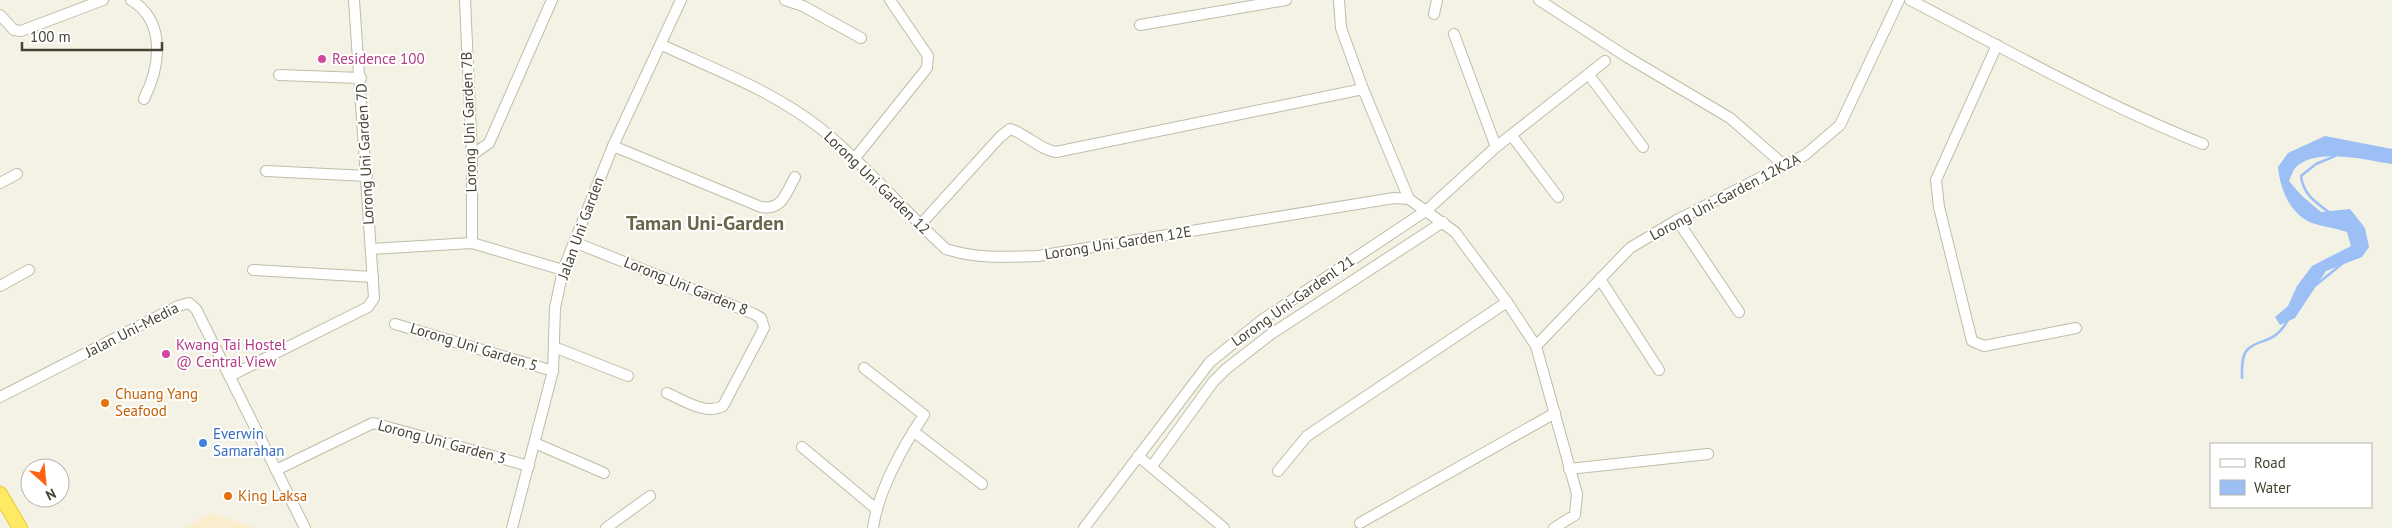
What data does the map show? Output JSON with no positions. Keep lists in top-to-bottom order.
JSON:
{
  "streets": {
    "street": [
      "Lorong Uni Garden 7B",
      "Lorong Uni Garden 7D",
      "Lorong Uni Garden 12",
      "Lorong Uni-Garden 12K2A",
      "Jalan Uni Garden",
      "Lorong Uni Garden 12E",
      "Lorong Uni Garden 8",
      "Lorong Uni-Gardenl 21",
      "Jalan Uni-Media",
      "Lorong Uni Garden 5",
      "Lorong Uni Garden 3"
    ]
  },
  "crossings": [
    ["Lorong Uni Garden 7D", "Jalan Uni-Media"],
    ["Lorong Uni Garden 12", "Jalan Uni Garden"],
    ["Lorong Uni Garden 12", "Lorong Uni Garden 12E"],
    ["Jalan Uni Garden", "Lorong Uni Garden 8"],
    ["Jalan Uni Garden", "Lorong Uni Garden 5"],
    ["Jalan Uni Garden", "Lorong Uni Garden 3"]
  ],
  "districts": ["Taman Uni-Garden"],
  "places": [
    "Residence 100",
    "Kwang Tai Hostel @ Central View",
    "Chuang Yang Seafood",
    "Everwin Samarahan",
    "King Laksa"
  ],
  "legend": ["Road", "Water"],
  "scale_bar": "100 m",
  "north": "bottom right"
}
